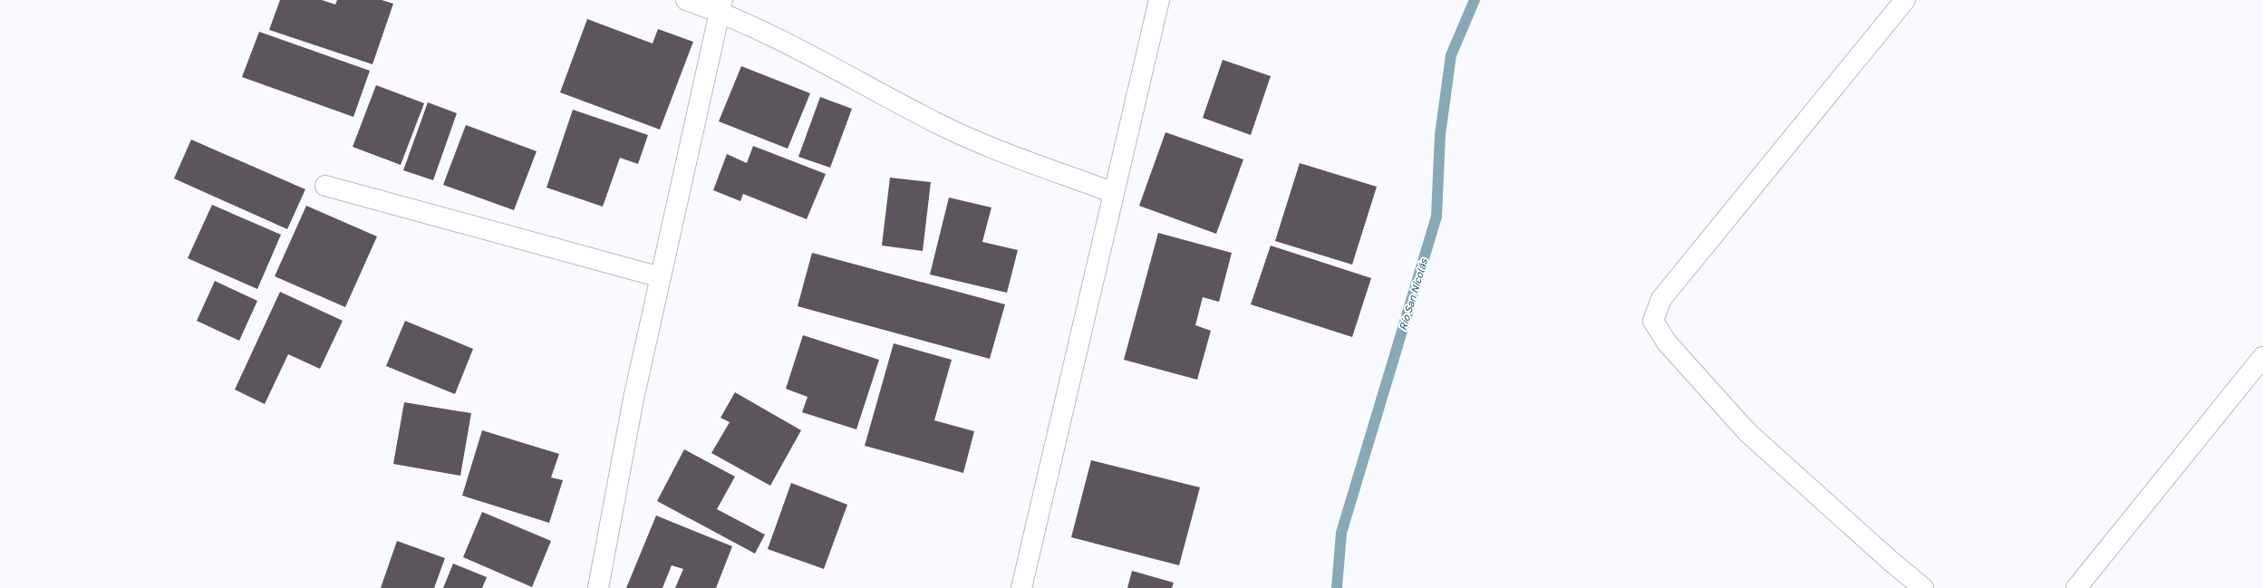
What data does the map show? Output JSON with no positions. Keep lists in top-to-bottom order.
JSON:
{
  "water": ["Río San Nicolás"]
}
